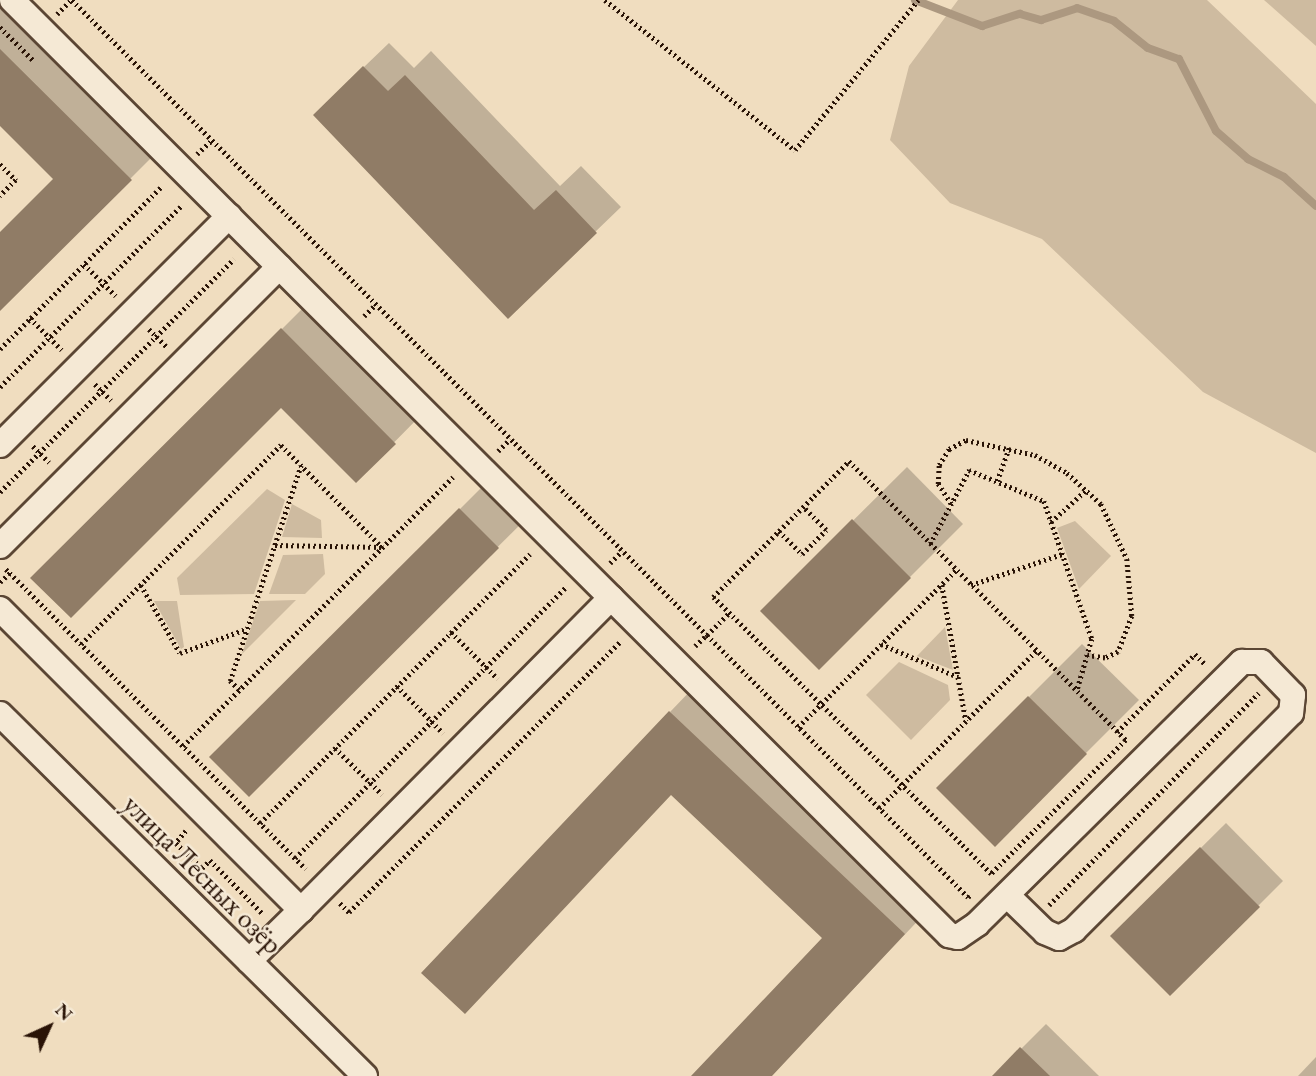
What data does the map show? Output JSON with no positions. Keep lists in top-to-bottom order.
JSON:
{
  "streets": {
    "street": ["улица Лесных озёр"]
  },
  "north": "top right"
}
